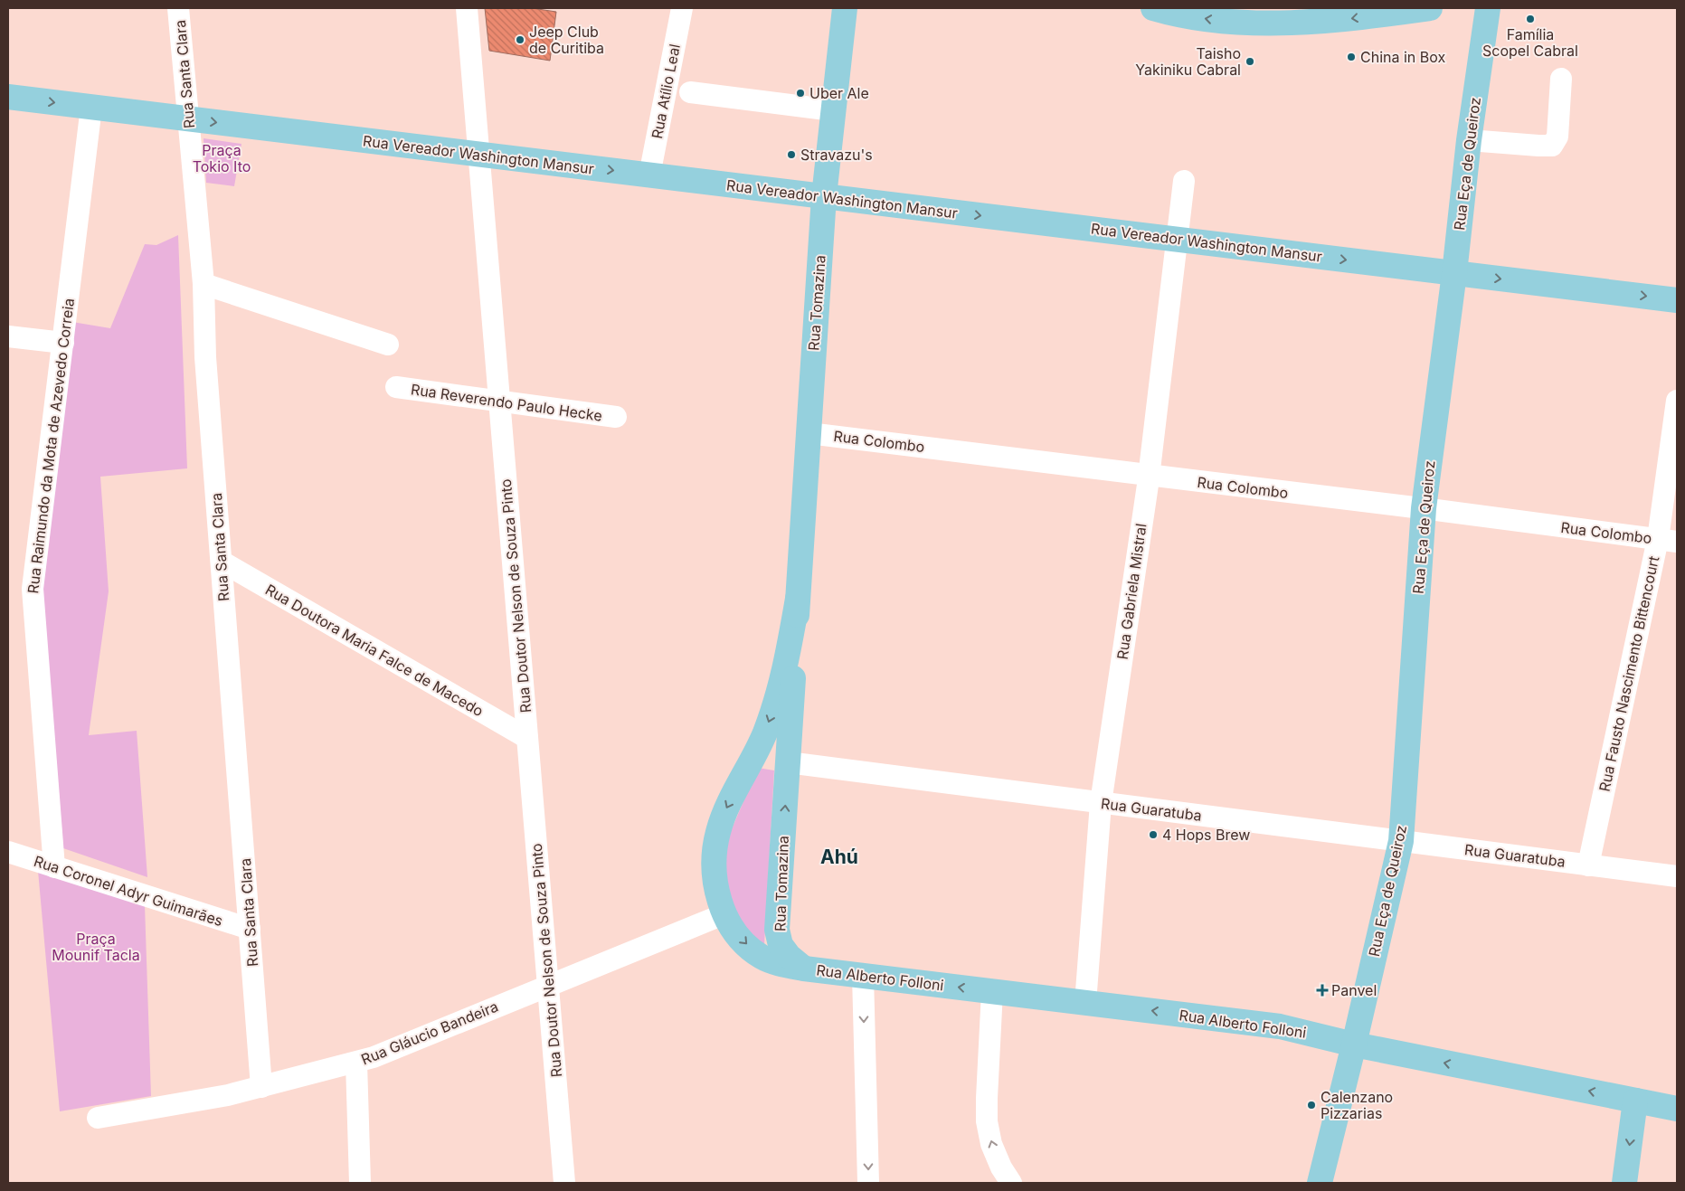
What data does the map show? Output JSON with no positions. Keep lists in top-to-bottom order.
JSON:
{
  "streets": {
    "main road": [
      "Rua Vereador Washington Mansur",
      "Rua Eça de Queiroz",
      "Rua Tomazina",
      "Rua Alberto Folloni"
    ],
    "street": [
      "Rua Santa Clara",
      "Rua Atílio Leal",
      "Rua Reverendo Paulo Hecke",
      "Rua Colombo",
      "Rua Raimundo da Mota de Azevedo Correia",
      "Rua Gabriela Mistral",
      "Rua Doutor Nelson de Souza Pinto",
      "Rua Doutora Maria Falce de Macedo",
      "Rua Fausto Nascimento Bittencourt",
      "Rua Guaratuba",
      "Rua Coronel Adyr Guimarães",
      "Rua Gláucio Bandeira"
    ]
  },
  "crossings": [
    ["Rua Santa Clara", "Rua Vereador Washington Mansur"],
    ["Rua Santa Clara", "Rua Doutora Maria Falce de Macedo"],
    ["Rua Santa Clara", "Rua Coronel Adyr Guimarães"],
    ["Rua Santa Clara", "Rua Gláucio Bandeira"],
    ["Rua Atílio Leal", "Rua Vereador Washington Mansur"],
    ["Rua Vereador Washington Mansur", "Rua Eça de Queiroz"],
    ["Rua Vereador Washington Mansur", "Rua Tomazina"],
    ["Rua Vereador Washington Mansur", "Rua Raimundo da Mota de Azevedo Correia"],
    ["Rua Vereador Washington Mansur", "Rua Gabriela Mistral"],
    ["Rua Vereador Washington Mansur", "Rua Doutor Nelson de Souza Pinto"],
    ["Rua Eça de Queiroz", "Rua Colombo"],
    ["Rua Eça de Queiroz", "Rua Guaratuba"],
    ["Rua Eça de Queiroz", "Rua Alberto Folloni"],
    ["Rua Tomazina", "Rua Colombo"],
    ["Rua Tomazina", "Rua Guaratuba"],
    ["Rua Tomazina", "Rua Alberto Folloni"],
    ["Rua Tomazina", "Rua Gláucio Bandeira"],
    ["Rua Reverendo Paulo Hecke", "Rua Doutor Nelson de Souza Pinto"],
    ["Rua Colombo", "Rua Gabriela Mistral"],
    ["Rua Colombo", "Rua Fausto Nascimento Bittencourt"],
    ["Rua Raimundo da Mota de Azevedo Correia", "Rua Coronel Adyr Guimarães"],
    ["Rua Gabriela Mistral", "Rua Guaratuba"],
    ["Rua Gabriela Mistral", "Rua Alberto Folloni"],
    ["Rua Doutor Nelson de Souza Pinto", "Rua Doutora Maria Falce de Macedo"],
    ["Rua Doutor Nelson de Souza Pinto", "Rua Gláucio Bandeira"],
    ["Rua Fausto Nascimento Bittencourt", "Rua Guaratuba"]
  ],
  "one_way": ["Rua Vereador Washington Mansur", "Rua Alberto Folloni"],
  "districts": ["Ahú"],
  "parks": ["Praça Tokio Ito", "Praça Mounif Tacla"],
  "places": {
    "other": [
      "Família Scopel Cabral",
      "Jeep Club de Curitiba",
      "China in Box",
      "Taisho Yakiniku Cabral",
      "Uber Ale",
      "Stravazu's",
      "4 Hops Brew",
      "Calenzano Pizzarias"
    ],
    "health": ["Panvel"]
  }
}
